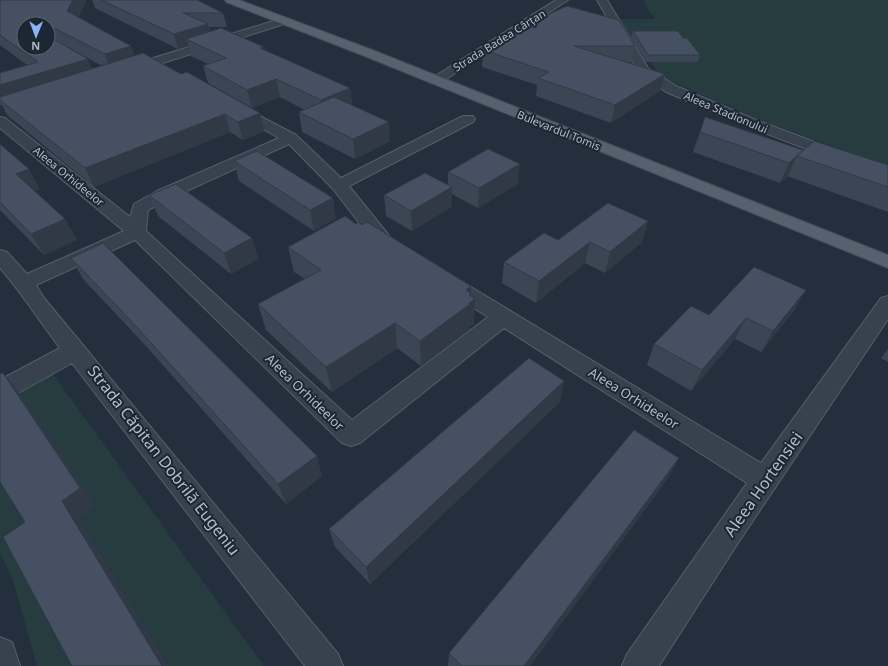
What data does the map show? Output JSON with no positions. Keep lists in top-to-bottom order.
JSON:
{
  "streets": {
    "main road": ["Bulevardul Tomis"],
    "street": [
      "Strada Badea Cârțan",
      "Aleea Stadionului",
      "Aleea Orhideelor",
      "Strada Căpitan Dobrilă Eugeniu",
      "Aleea Hortensiei"
    ]
  },
  "crossings": [
    ["Strada Badea Cârțan", "Bulevardul Tomis"],
    ["Aleea Orhideelor", "Aleea Hortensiei"]
  ],
  "north": "bottom"
}
